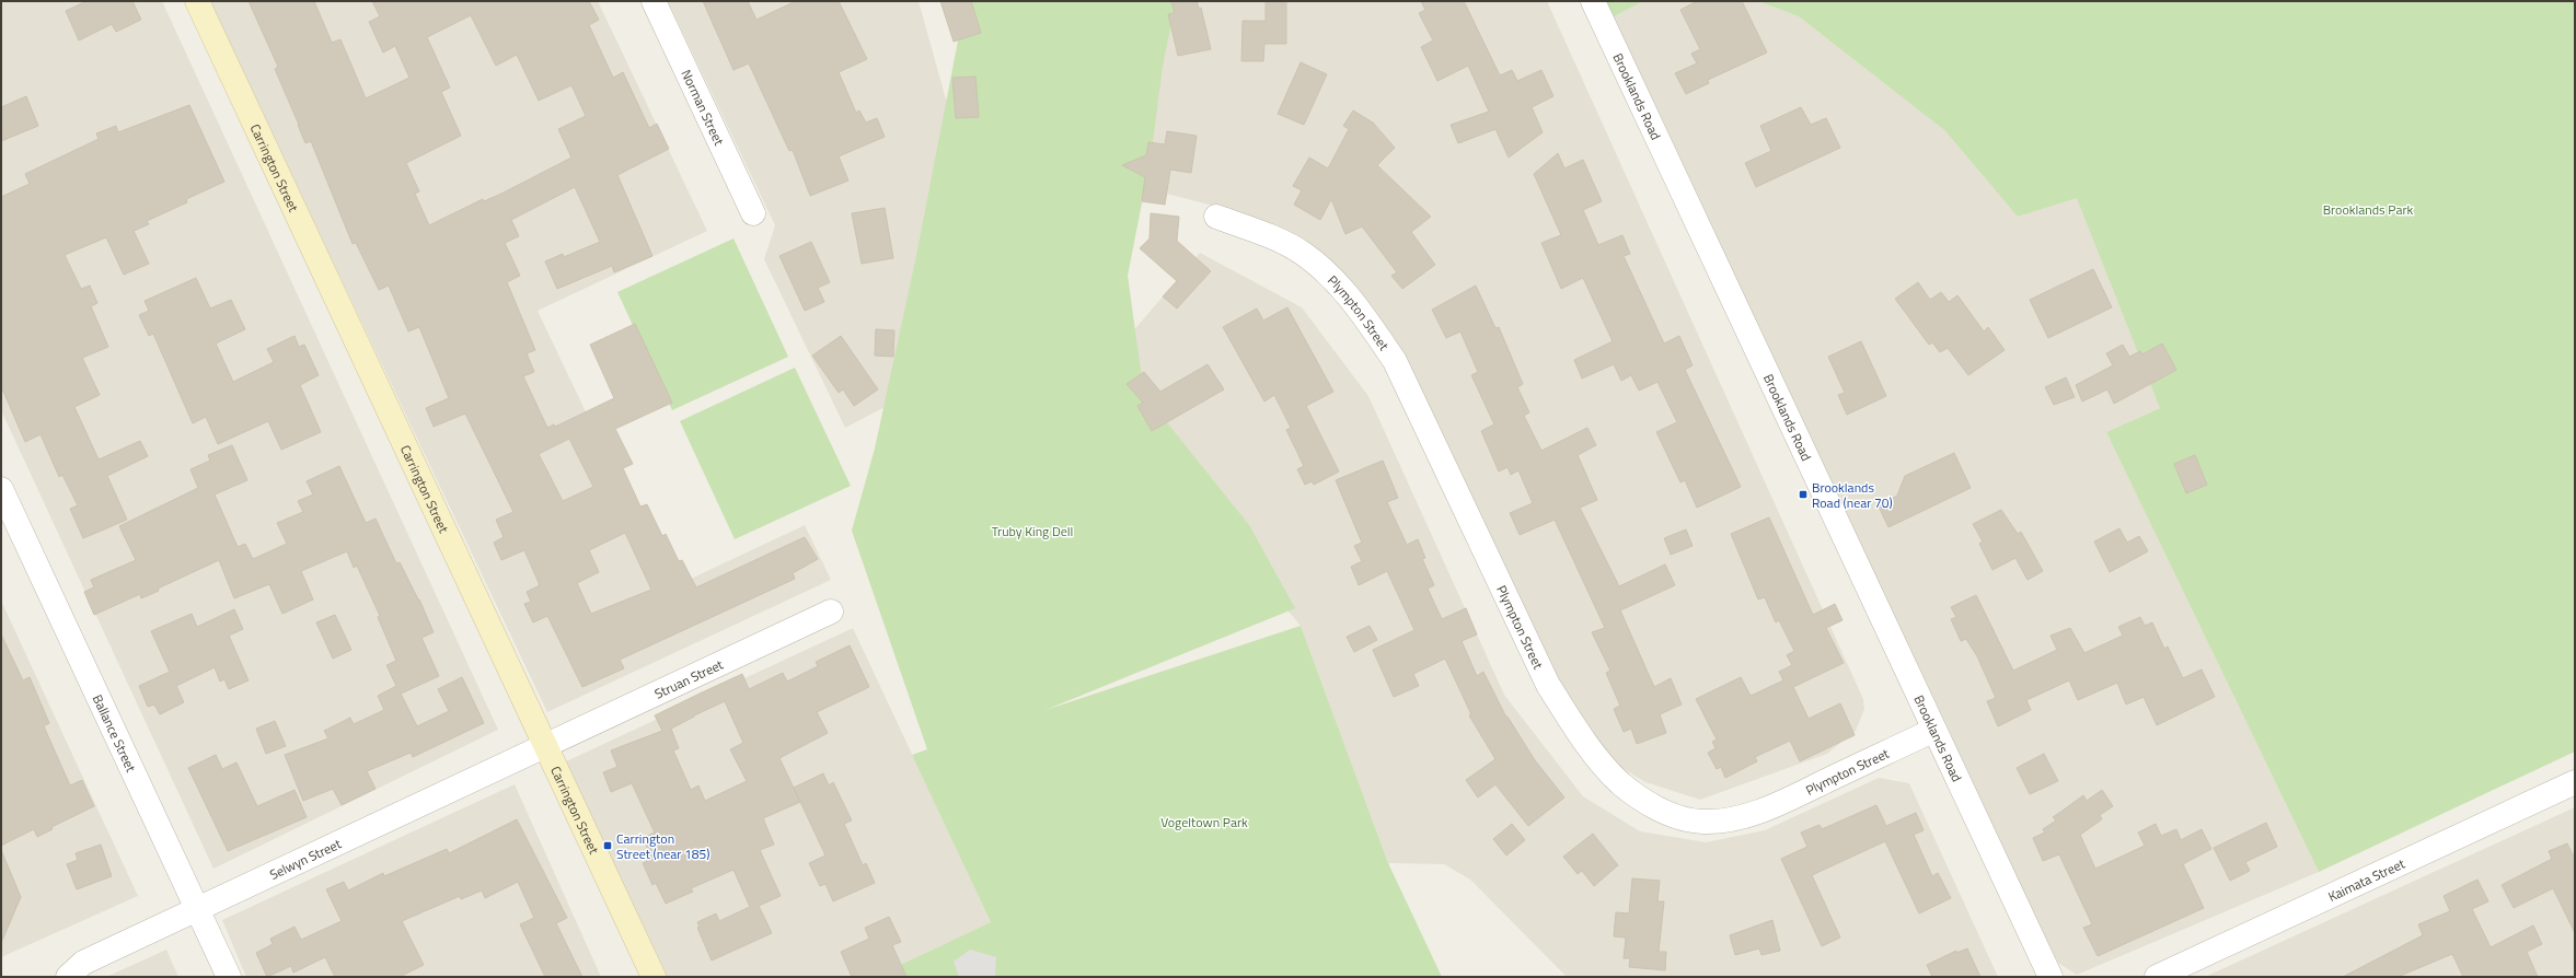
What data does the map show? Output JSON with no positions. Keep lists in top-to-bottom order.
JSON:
{
  "streets": {
    "main road": ["Carrington Street"],
    "street": [
      "Brooklands Road",
      "Norman Street",
      "Plympton Street",
      "Struan Street",
      "Ballance Street",
      "Selwyn Street",
      "Kaimata Street"
    ]
  },
  "crossings": [
    ["Brooklands Road", "Plympton Street"],
    ["Carrington Street", "Struan Street"],
    ["Carrington Street", "Selwyn Street"],
    ["Struan Street", "Selwyn Street"],
    ["Ballance Street", "Selwyn Street"]
  ],
  "parks": ["Brooklands Park", "Truby King Dell", "Vogeltown Park"],
  "places": {
    "transit": ["Brooklands Road (near 70)", "Carrington Street (near 185)"]
  }
}
